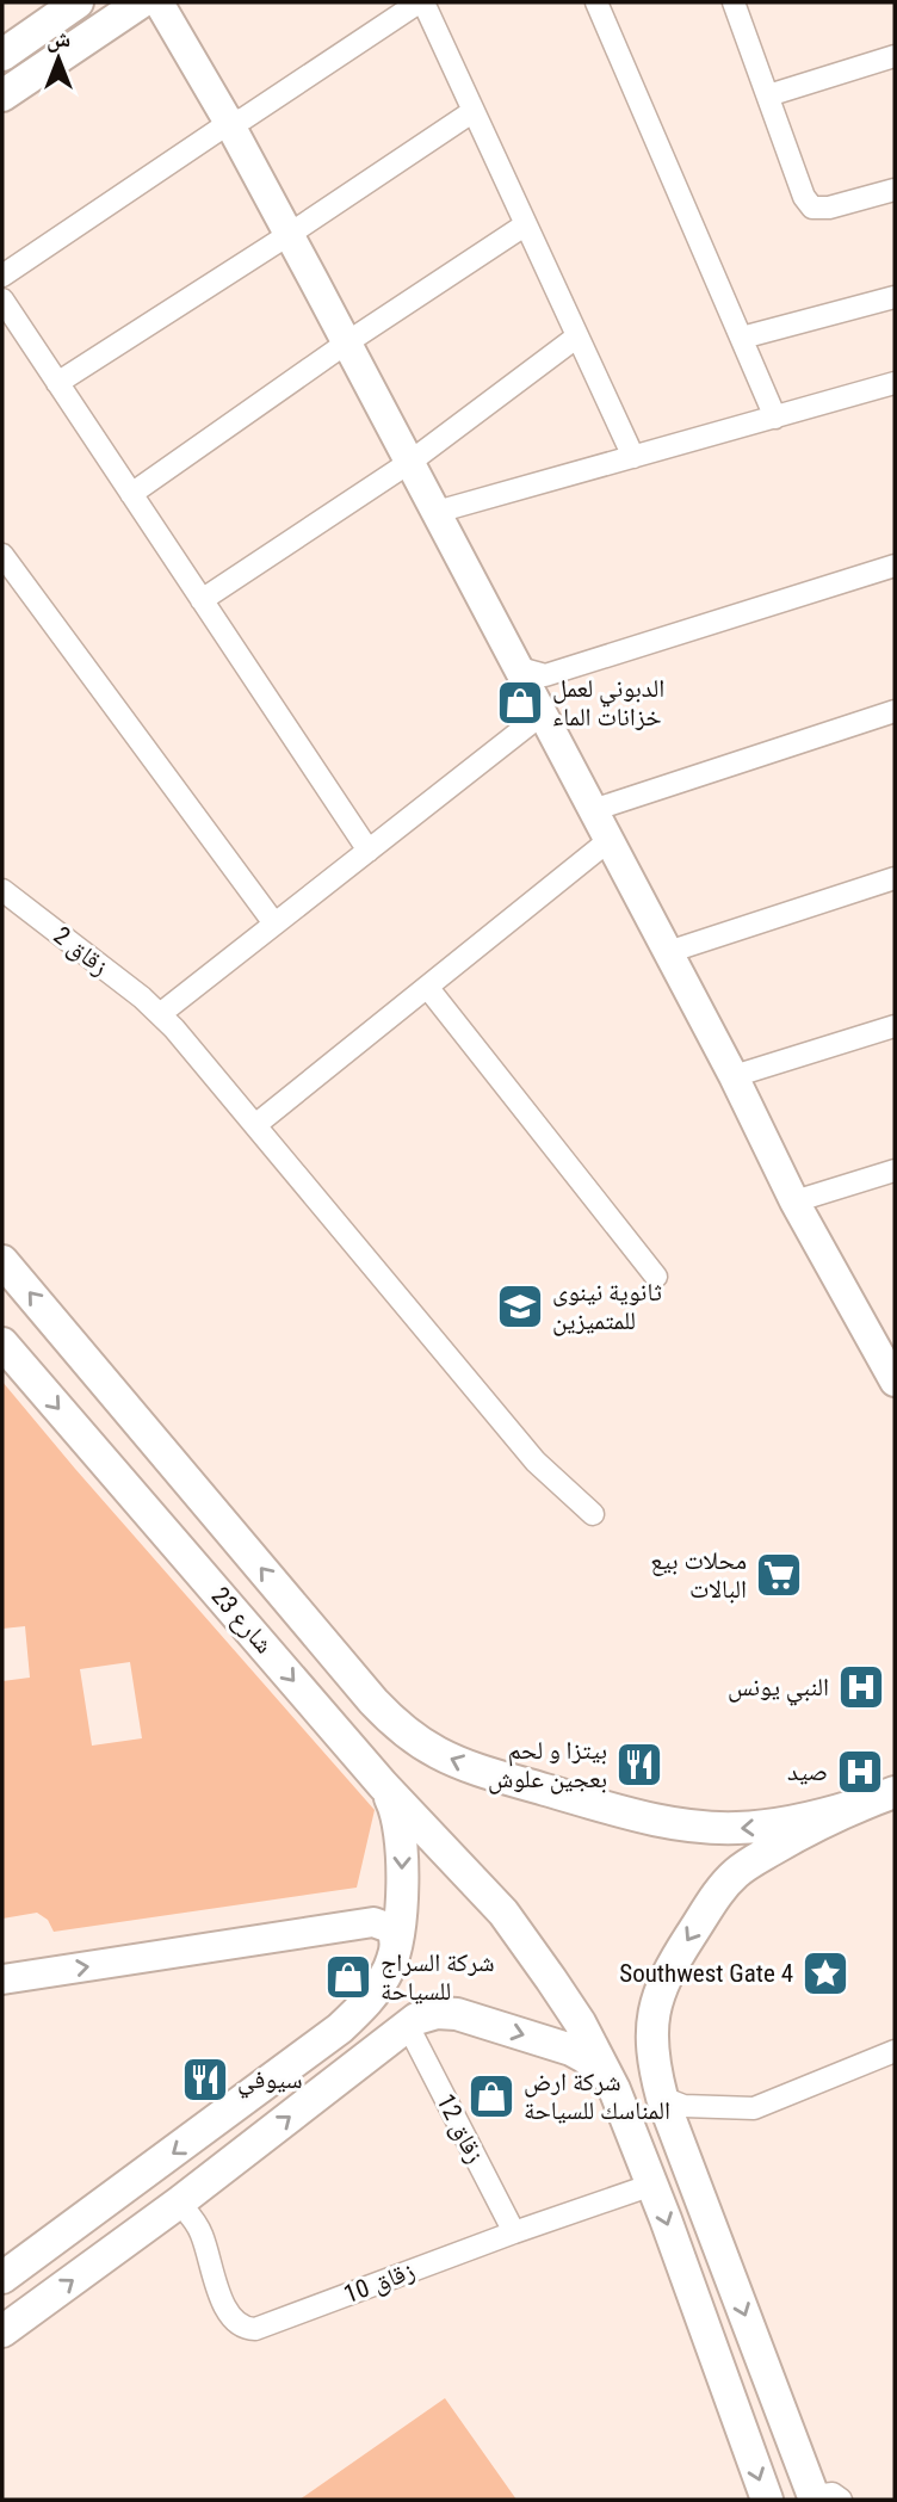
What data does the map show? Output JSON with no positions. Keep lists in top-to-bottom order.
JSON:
{
  "streets": {
    "main road": ["شارع 23"],
    "street": ["زقاق 2", "زقاق 12", "زقاق 10"]
  },
  "crossings": [
    ["زقاق 12", "زقاق 10"]
  ],
  "places": {
    "shop": ["الدبوني لعمل خزانات الماء", "شركة السراج للسياحة", "شركة ارض المناسك للسياحة"],
    "school or university": ["ثانوية نينوى للمتميزين"],
    "supermarket": ["محلات بيع البالات"],
    "hospital": ["النبي يونس", "صيد"],
    "restaurant": ["بيتزا و لحم بعجين علوش", "سيوفي"],
    "place": ["Southwest Gate 4"]
  },
  "north": "top"
}
